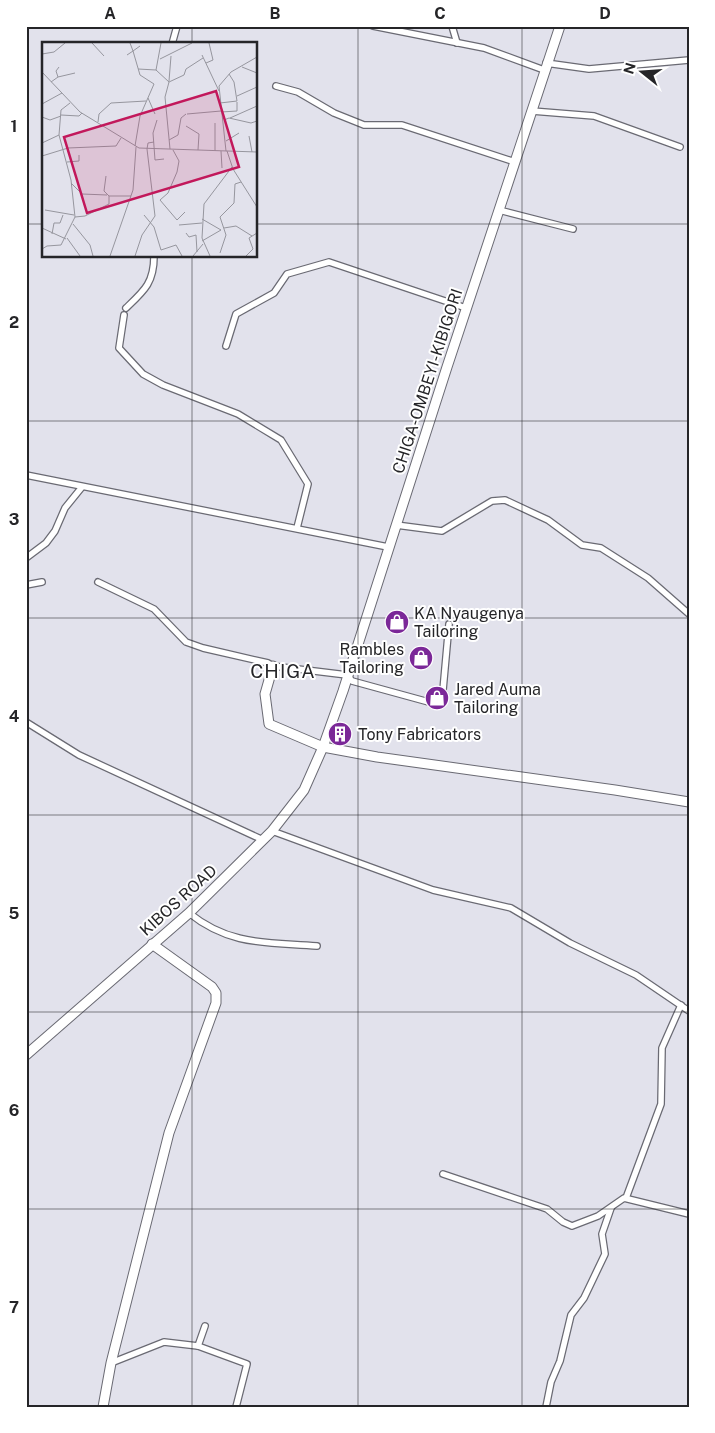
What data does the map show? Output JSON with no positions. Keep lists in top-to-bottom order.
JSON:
{
  "streets": {
    "main road": ["CHIGA-OMBEYI-KIBIGORI", "KIBOS ROAD"]
  },
  "crossings": [
    ["CHIGA-OMBEYI-KIBIGORI", "KIBOS ROAD"]
  ],
  "districts": ["CHIGA"],
  "places": {
    "shop": ["KA Nyaugenya Tailoring", "Rambles Tailoring", "Jared Auma Tailoring"],
    "building": ["Tony Fabricators"]
  },
  "north": "left",
  "grid": {
    "columns": [
      "A",
      "B",
      "C",
      "D"
    ],
    "rows": [
      "1",
      "2",
      "3",
      "4",
      "5",
      "6",
      "7"
    ]
  }
}
